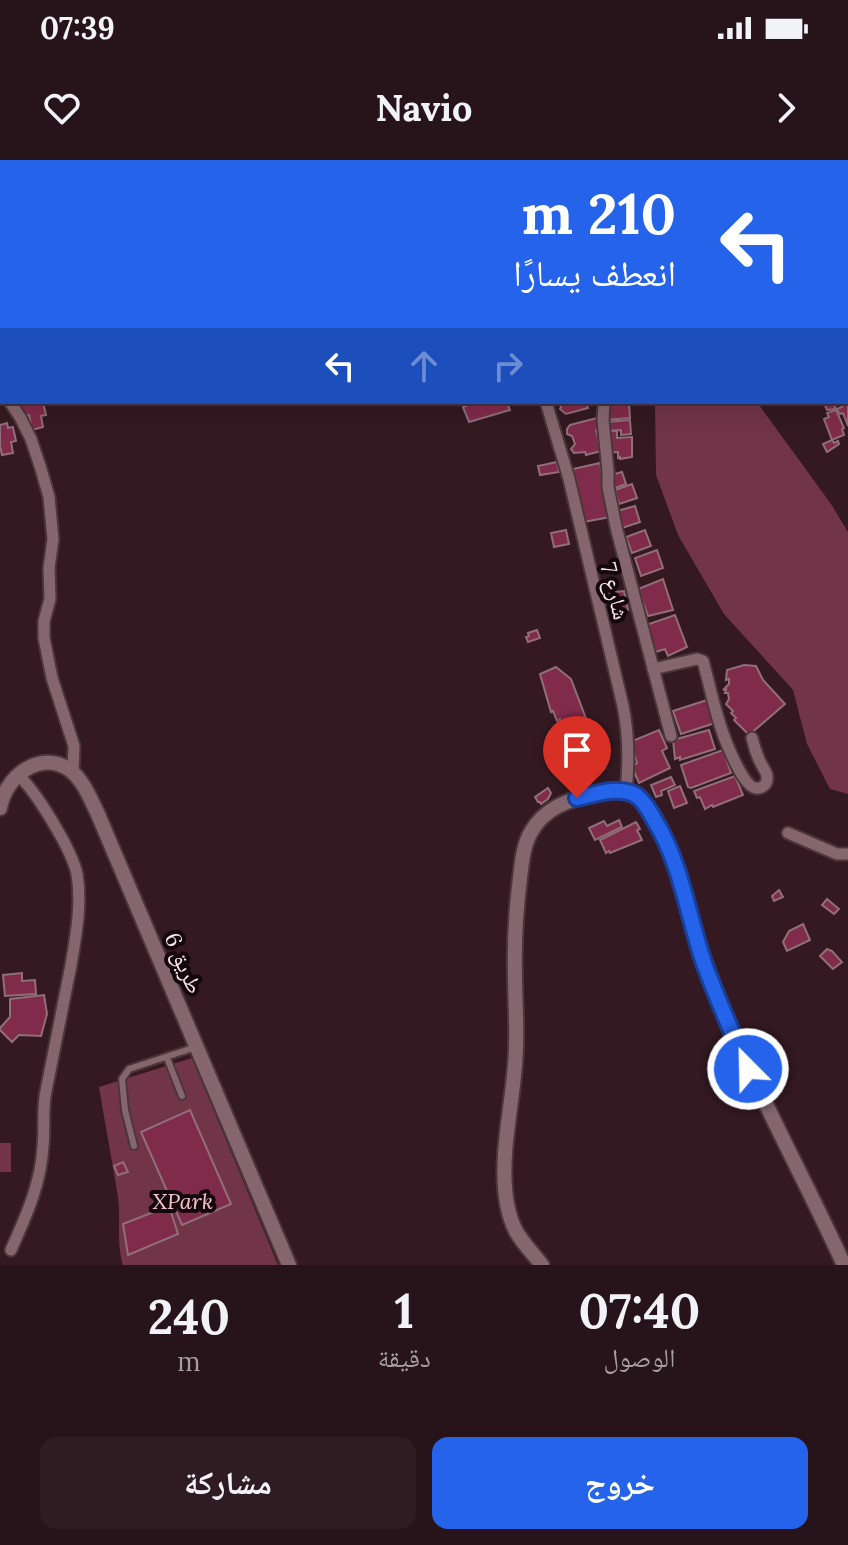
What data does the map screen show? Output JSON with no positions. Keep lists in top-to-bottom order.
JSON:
{
  "streets": {
    "street": ["شارع 7", "طريق 6"]
  },
  "parks": ["XPark"],
  "page": {
    "status": "07:39",
    "header": "Navio",
    "turn": ["210 m", "انعطف يسارًا"],
    "eta": [
      "07:40",
      "الوصول",
      "1",
      "دقيقة",
      "240",
      "m"
    ],
    "buttons": ["خروج", "مشاركة"]
  }
}
